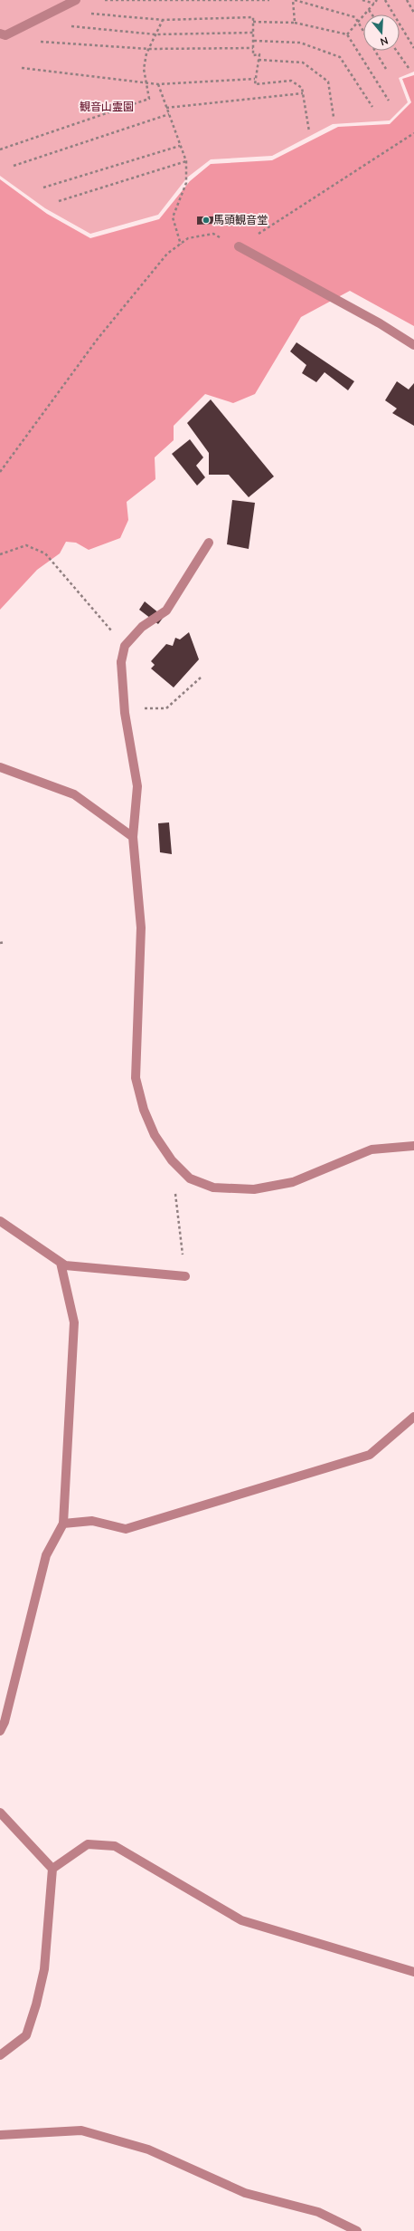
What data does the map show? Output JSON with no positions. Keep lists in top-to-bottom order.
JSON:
{
  "parks": ["観音山霊園"],
  "places": ["馬頭観音堂"],
  "north": "bottom"
}
